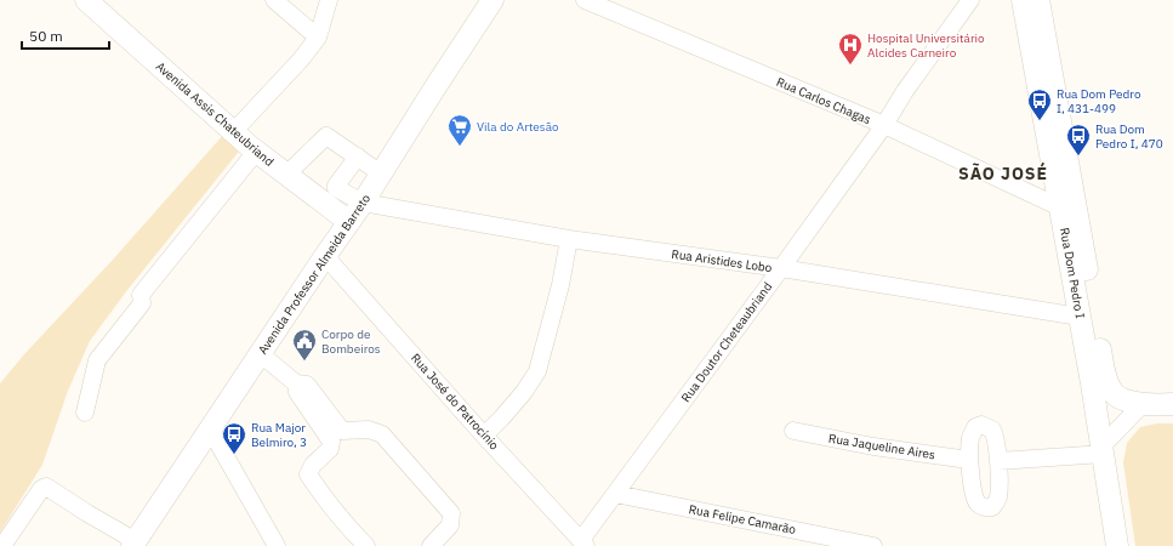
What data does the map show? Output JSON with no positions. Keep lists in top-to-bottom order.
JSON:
{
  "streets": {
    "main road": ["Avenida Assis Chateubriand", "Rua Dom Pedro I", "Avenida Professor Almeida Barreto"],
    "street": [
      "Rua Carlos Chagas",
      "Rua Aristides Lobo",
      "Rua Doutor Cheteaubriand",
      "Rua José do Patrocínio",
      "Rua Jaqueline Aires",
      "Rua Felipe Camarão"
    ]
  },
  "crossings": [
    ["Rua Carlos Chagas", "Rua Dom Pedro I"],
    ["Rua Carlos Chagas", "Rua Doutor Cheteaubriand"],
    ["Avenida Assis Chateubriand", "Avenida Professor Almeida Barreto"],
    ["Rua Aristides Lobo", "Rua Dom Pedro I"],
    ["Rua Aristides Lobo", "Avenida Professor Almeida Barreto"],
    ["Rua Aristides Lobo", "Rua Doutor Cheteaubriand"],
    ["Avenida Professor Almeida Barreto", "Rua José do Patrocínio"],
    ["Rua Doutor Cheteaubriand", "Rua José do Patrocínio"],
    ["Rua Doutor Cheteaubriand", "Rua Felipe Camarão"]
  ],
  "districts": ["SÃO JOSÉ"],
  "places": {
    "hospital": ["Hospital Universitário Alcides Carneiro"],
    "bus stop": ["Rua Dom Pedro I, 431-499", "Rua Dom Pedro I, 470", "Rua Major Belmiro, 3"],
    "supermarket": ["Vila do Artesão"],
    "public building": ["Corpo de Bombeiros"]
  },
  "scale_bar": "50 m"
}
